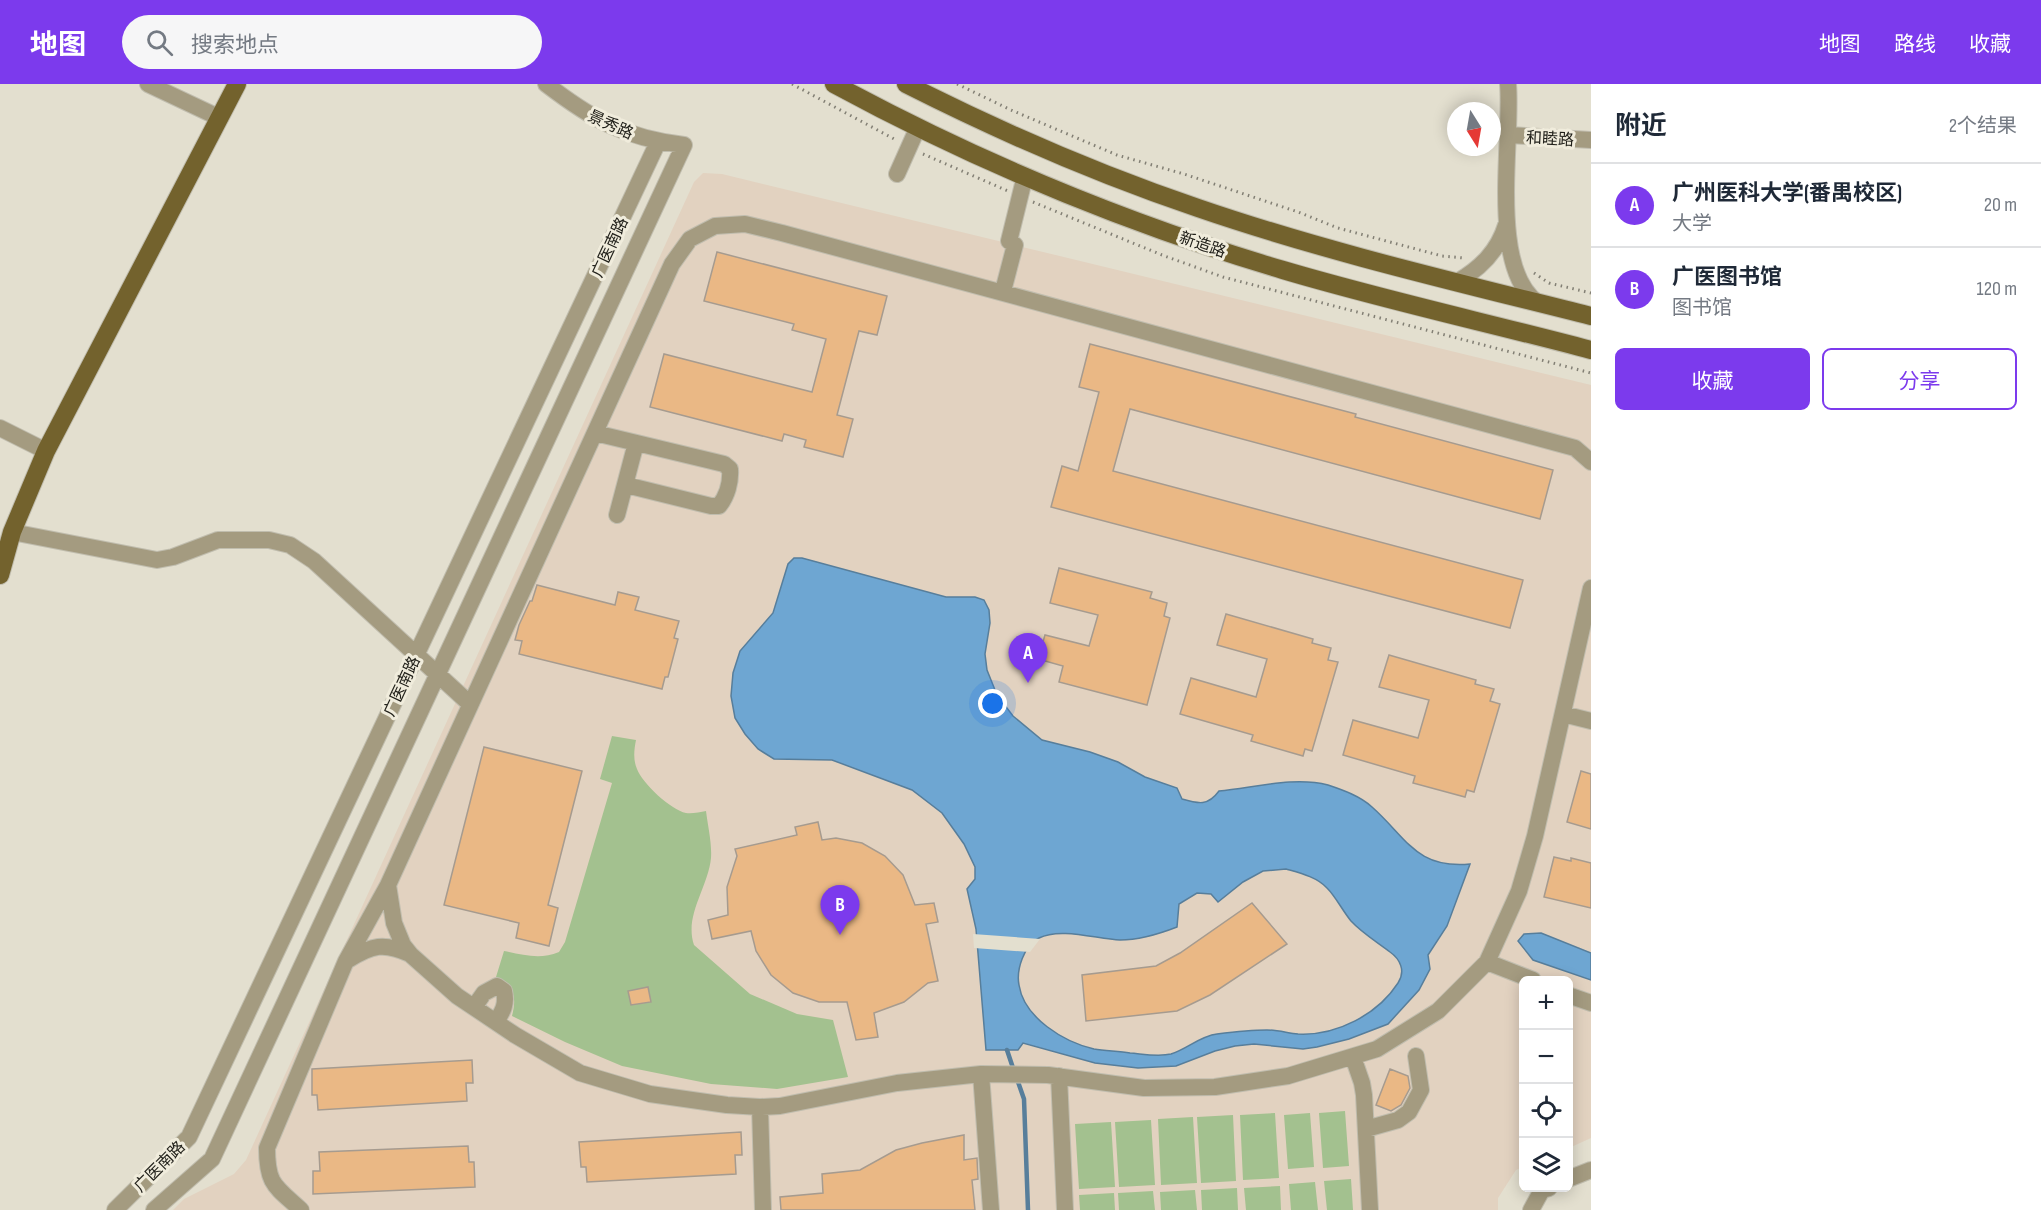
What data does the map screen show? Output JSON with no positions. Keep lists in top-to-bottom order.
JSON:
{
  "streets": {
    "main road": ["新造路"],
    "street": ["景秀路", "和睦路", "广医南路"]
  },
  "crossings": [
    ["景秀路", "广医南路"]
  ],
  "north": "bottom",
  "page": {
    "header": "地图",
    "search": "搜索地点",
    "nav": ["地图", "路线", "收藏"],
    "heading": ["附近", "2个结果"],
    "list": [
      {
        "mark": "A",
        "name": "广州医科大学(番禺校区)",
        "note": "大学",
        "value": "20 m"
      },
      {
        "mark": "B",
        "name": "广医图书馆",
        "note": "图书馆",
        "value": "120 m"
      }
    ],
    "buttons": ["收藏", "分享"],
    "pins": ["A", "B"],
    "map_buttons": ["+", "−"]
  }
}
